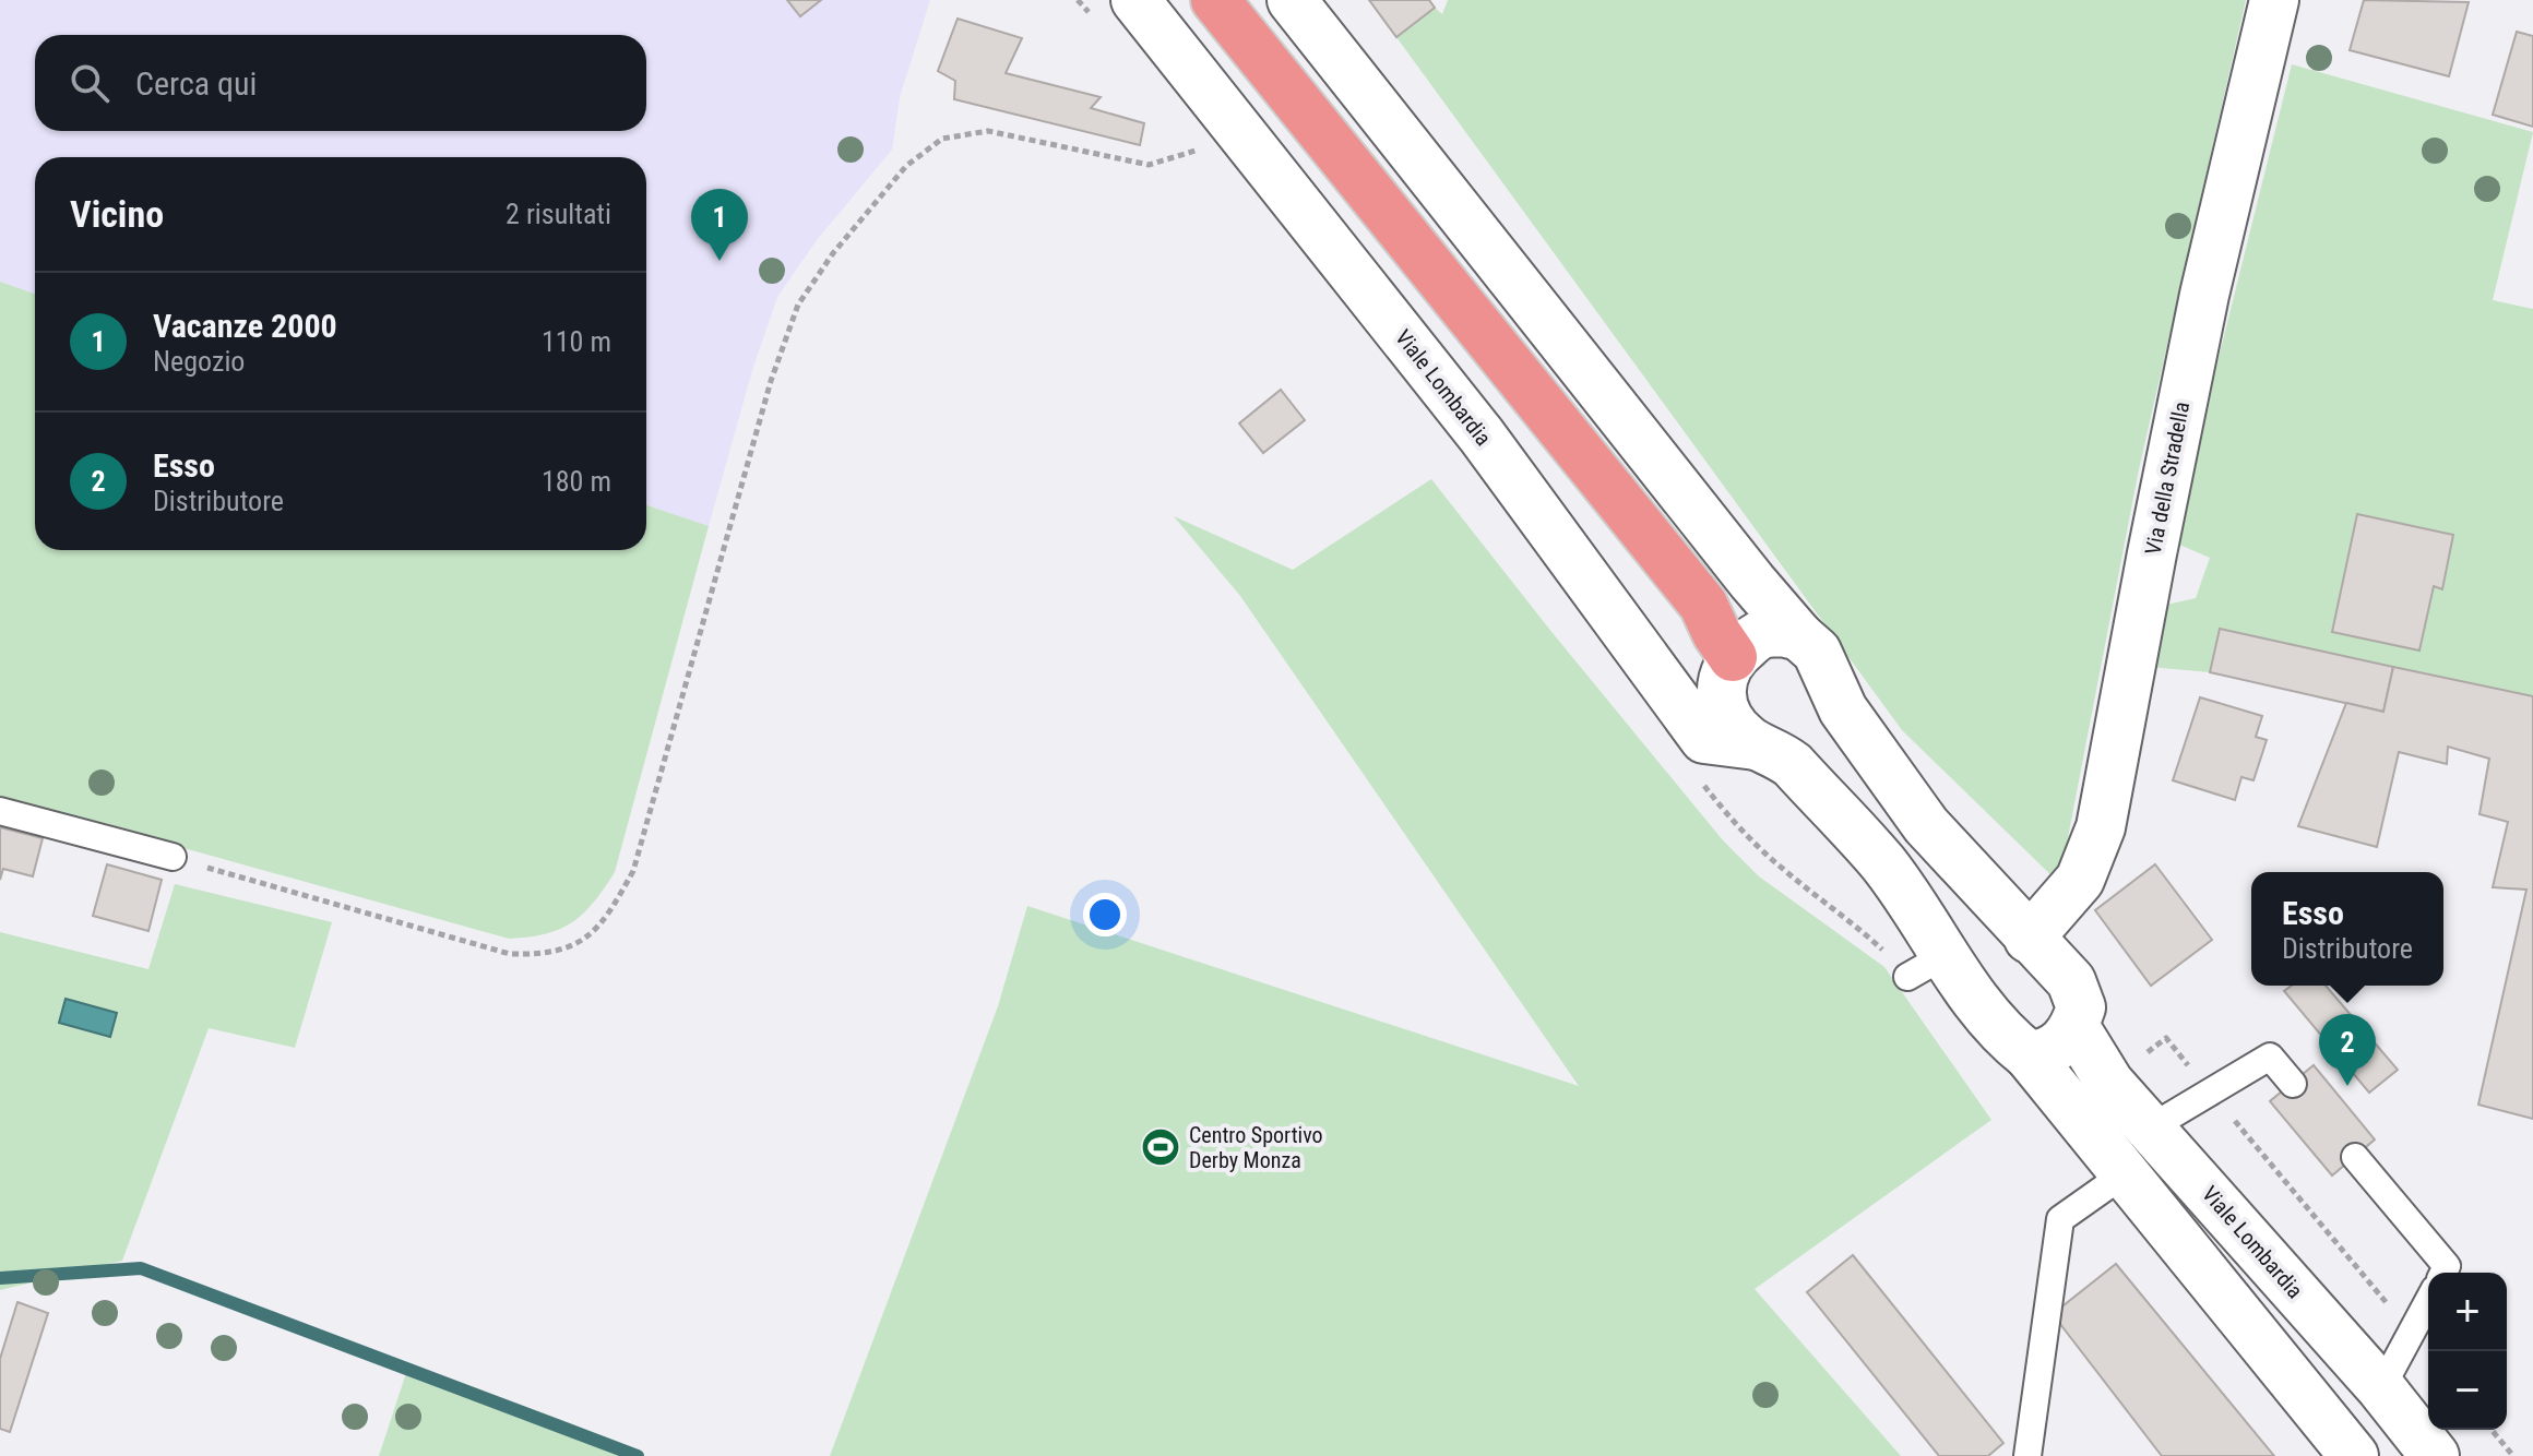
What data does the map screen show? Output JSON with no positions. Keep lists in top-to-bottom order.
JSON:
{
  "streets": {
    "main road": ["Viale Lombardia", "Via della Stradella"]
  },
  "crossings": [
    ["Viale Lombardia", "Via della Stradella"]
  ],
  "places": {
    "sports": ["Centro Sportivo Derby Monza"]
  },
  "page": {
    "search": "Cerca qui",
    "heading": ["Vicino", "2 risultati"],
    "pins": ["1", "2"],
    "list": [
      {
        "mark": "1",
        "name": "Vacanze 2000",
        "note": "Negozio",
        "value": "110 m"
      },
      {
        "mark": "2",
        "name": "Esso",
        "note": "Distributore",
        "value": "180 m"
      }
    ],
    "popup": ["Esso", "Distributore"],
    "map_buttons": ["+", "−"]
  }
}
